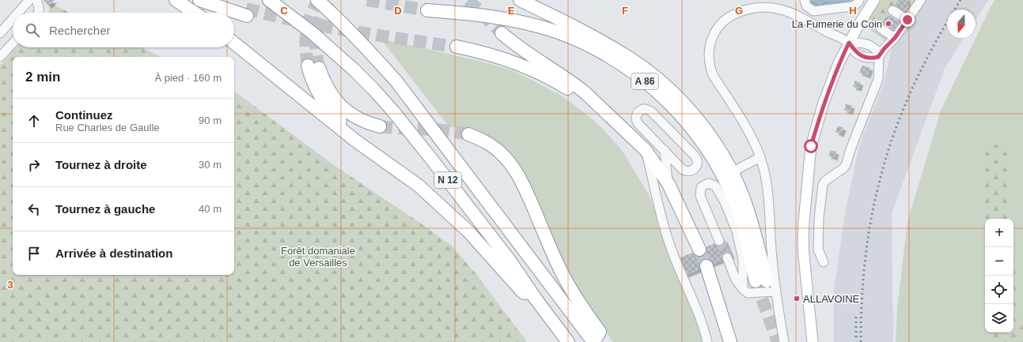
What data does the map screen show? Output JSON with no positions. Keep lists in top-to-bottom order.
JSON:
{
  "streets": {
    "highway": ["A 86", "N 12"]
  },
  "parks": ["Forêt domaniale de Versailles"],
  "places": ["La Fumerie du Coin", "ALLAVOINE"],
  "north": "bottom",
  "page": {
    "search": "Rechercher",
    "heading": ["2 min", "À pied · 160 m"],
    "list": [
      ["Continuez", "Rue Charles de Gaulle", "90 m"],
      ["Tournez à droite", "30 m"],
      ["Tournez à gauche", "40 m"],
      "Arrivée à destination"
    ],
    "map_buttons": ["+", "−"]
  },
  "grid": {
    "columns": [
      "C",
      "D",
      "E",
      "F",
      "G",
      "H"
    ],
    "rows": ["3"]
  }
}
